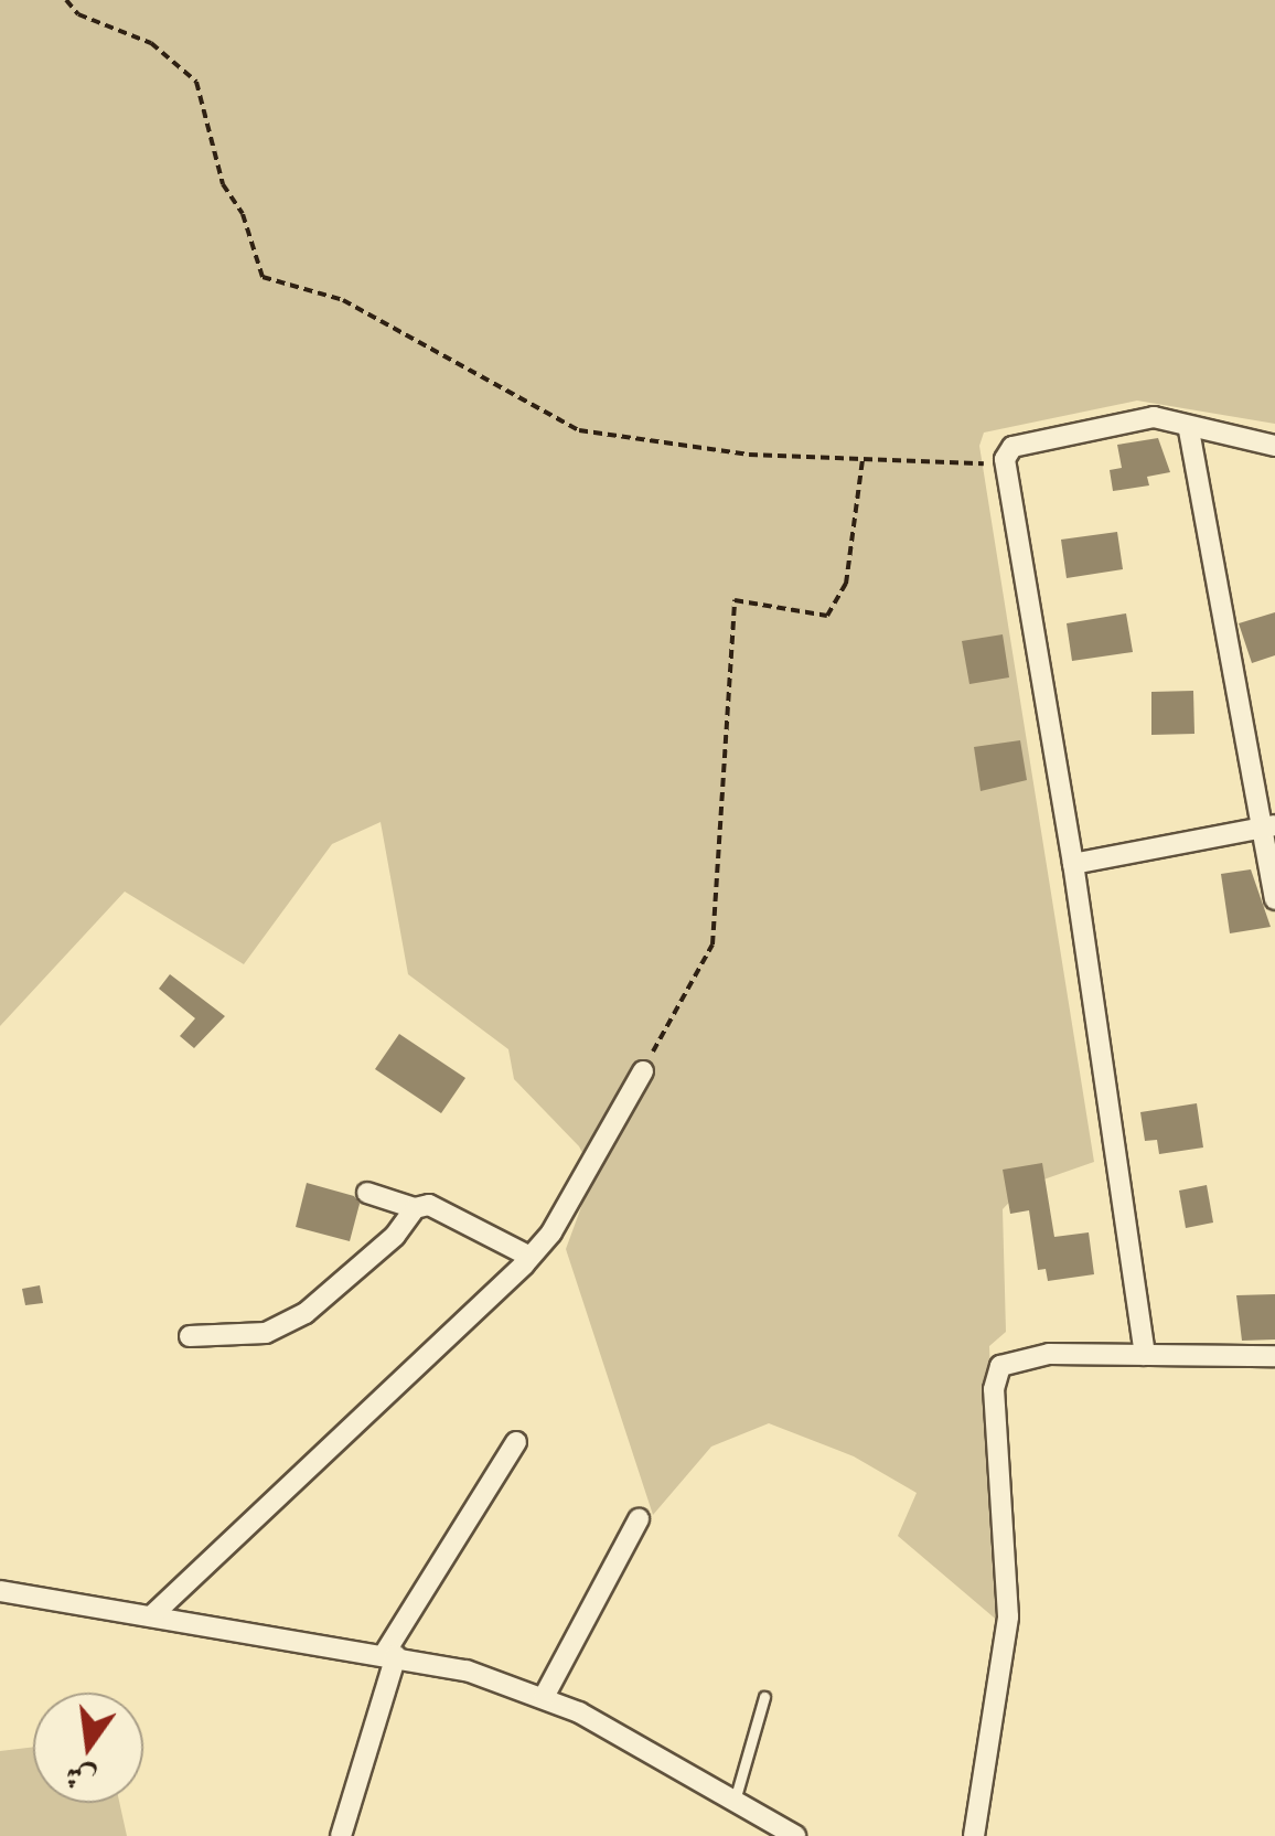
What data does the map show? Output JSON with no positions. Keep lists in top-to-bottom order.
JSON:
{
  "north": "bottom"
}
